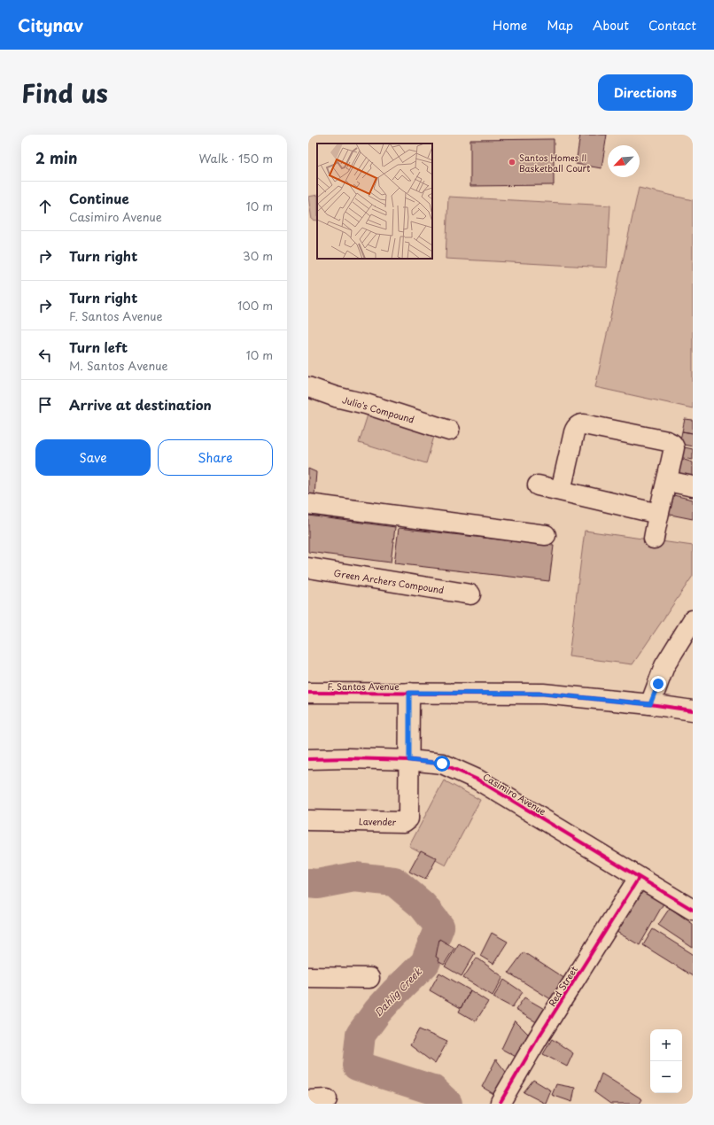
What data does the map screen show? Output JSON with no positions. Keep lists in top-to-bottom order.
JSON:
{
  "streets": {
    "street": [
      "Julio's Compound",
      "Green Archers Compound",
      "F. Santos Avenue",
      "Casimiro Avenue",
      "Lavender",
      "Red Street"
    ]
  },
  "crossings": [
    ["Casimiro Avenue", "Lavender"],
    ["Casimiro Avenue", "Red Street"]
  ],
  "water": ["Dahlig Creek"],
  "places": ["Santos Homes II Basketball Court"],
  "north": "bottom left",
  "page": {
    "header": "Citynav",
    "nav": [
      "Home",
      "Map",
      "About",
      "Contact"
    ],
    "title": "Find us",
    "buttons": [
      "Directions",
      ["Save", "Share"]
    ],
    "heading": ["2 min", "Walk · 150 m"],
    "list": [
      ["Continue", "Casimiro Avenue", "10 m"],
      ["Turn right", "30 m"],
      ["Turn right", "F. Santos Avenue", "100 m"],
      ["Turn left", "M. Santos Avenue", "10 m"],
      "Arrive at destination"
    ],
    "map_buttons": ["+", "−"]
  }
}
